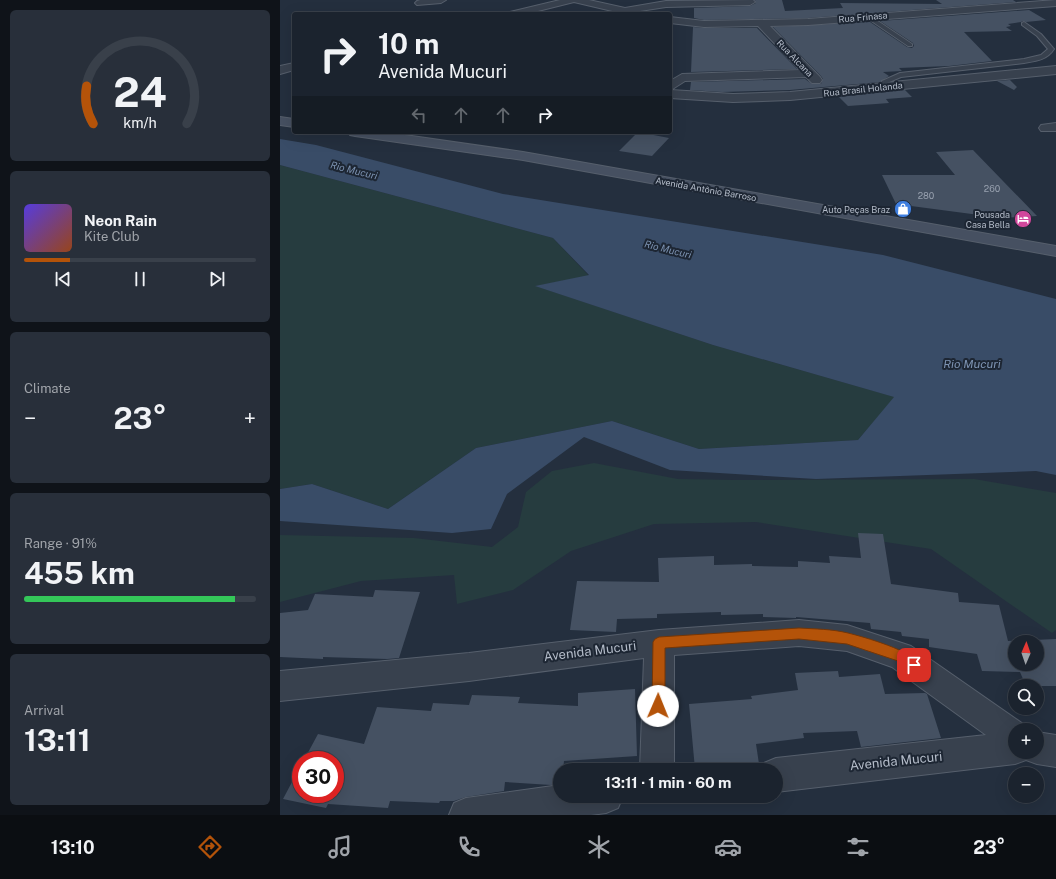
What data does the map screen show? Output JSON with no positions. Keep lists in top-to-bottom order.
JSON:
{
  "streets": {
    "main road": ["Avenida Antônio Barroso"],
    "street": [
      "Rua Frinasa",
      "Rua Alcana",
      "Rua Brasil Holanda",
      "Avenida Mucuri"
    ]
  },
  "crossings": [
    ["Rua Frinasa", "Rua Alcana"],
    ["Rua Alcana", "Rua Brasil Holanda"]
  ],
  "water": ["Rio Mucuri"],
  "places": {
    "shop": ["Auto Peças Braz"],
    "hotel": ["Pousada Casa Bella"]
  },
  "house_numbers": ["260", "280"],
  "north": "top",
  "page": {
    "turn": ["10 m", "Avenida Mucuri"],
    "song": ["Neon Rain", "Kite Club"],
    "tile": [
      "Climate",
      ["Range · 91%", "455 km"],
      ["Arrival", "13:11"]
    ],
    "heat": ["−", "23°", "+"],
    "map_buttons": ["+", "−"],
    "limit": "30",
    "trip": "13:11 · 1 min · 60 m",
    "tabs": ["13:10", "23°"],
    "gauge": ["24", "km/h"]
  }
}
